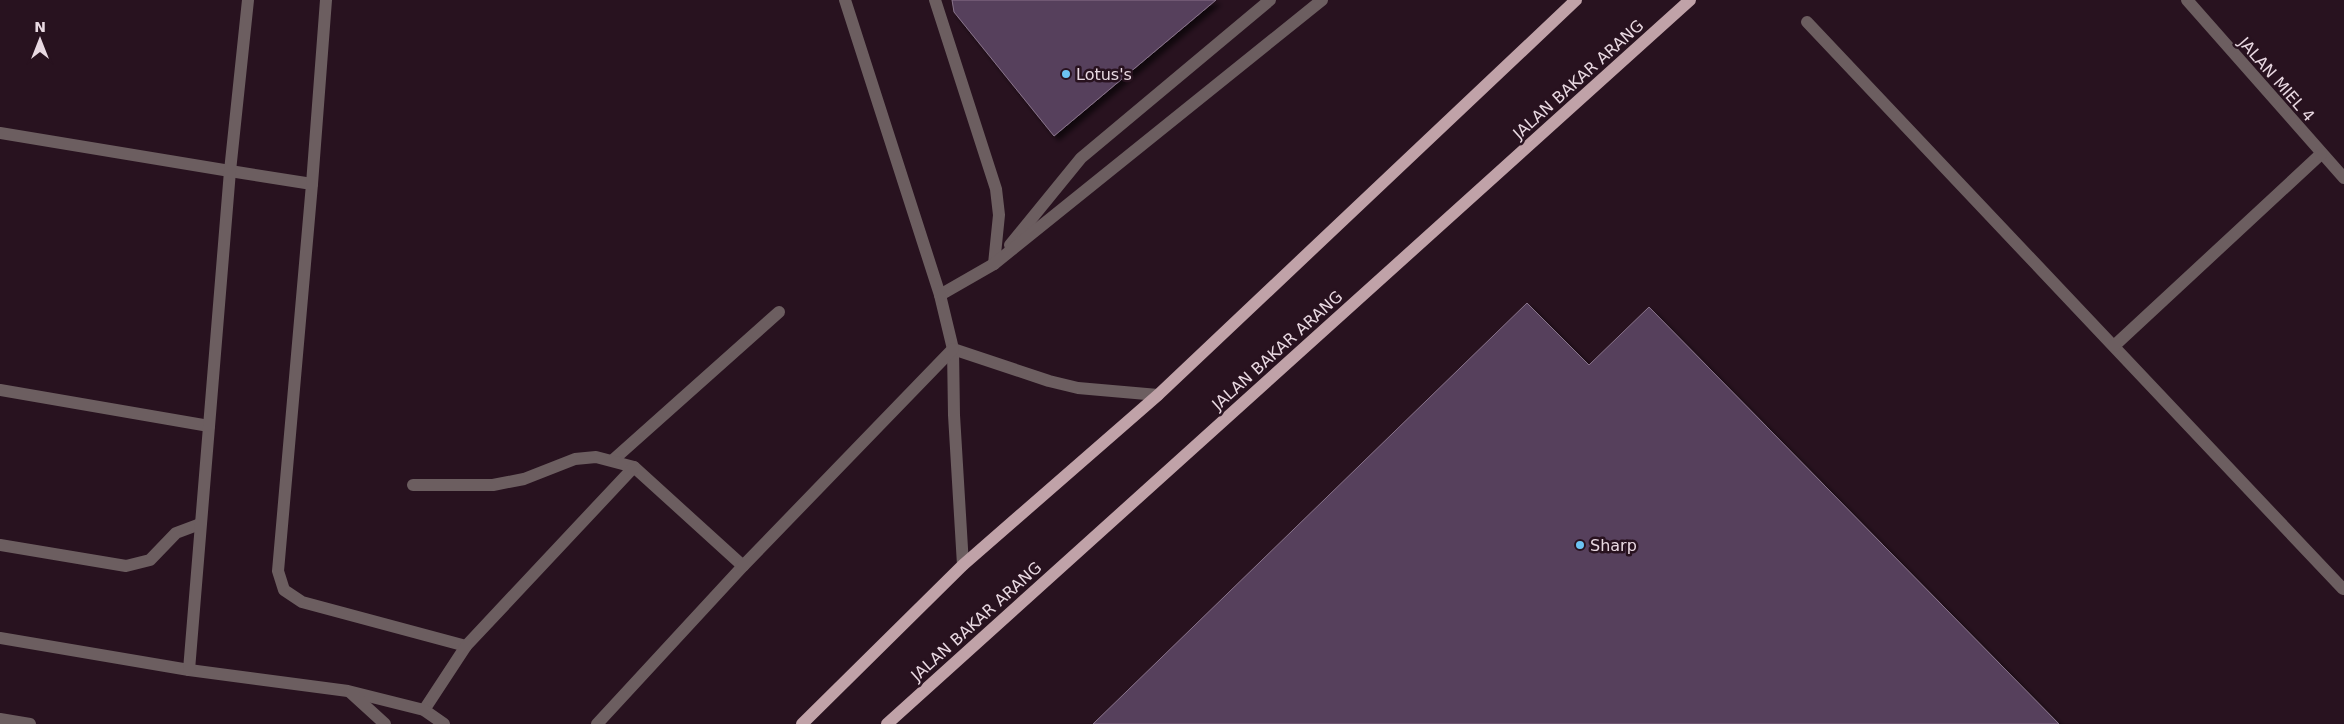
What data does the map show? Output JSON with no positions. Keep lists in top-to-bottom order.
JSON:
{
  "streets": {
    "main road": ["JALAN BAKAR ARANG"],
    "street": ["JALAN MIEL 4"]
  },
  "places": ["Lotus's", "Sharp"],
  "north": "top"
}
